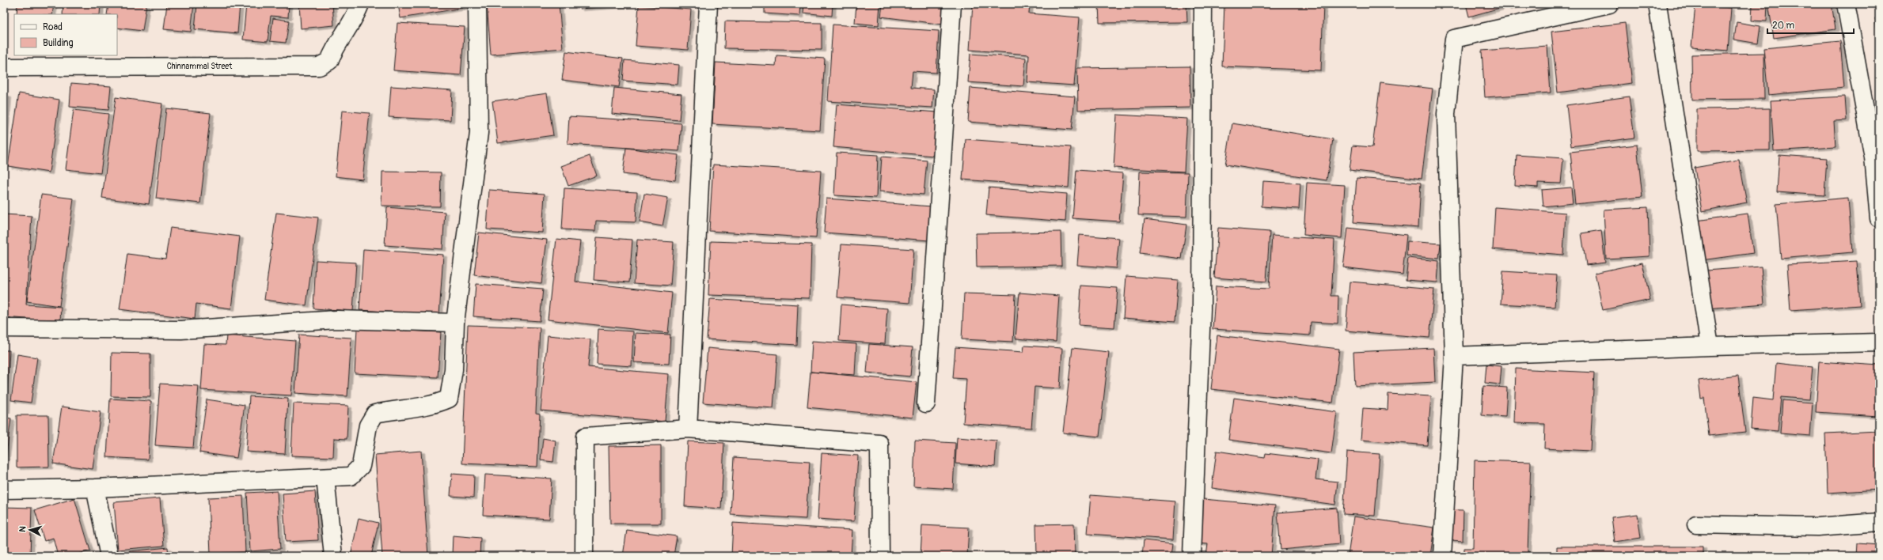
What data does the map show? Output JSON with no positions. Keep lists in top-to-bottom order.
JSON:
{
  "streets": {
    "street": ["Chinnammal Street"]
  },
  "legend": ["Road", "Building"],
  "scale_bar": "20 m",
  "north": "left"
}
